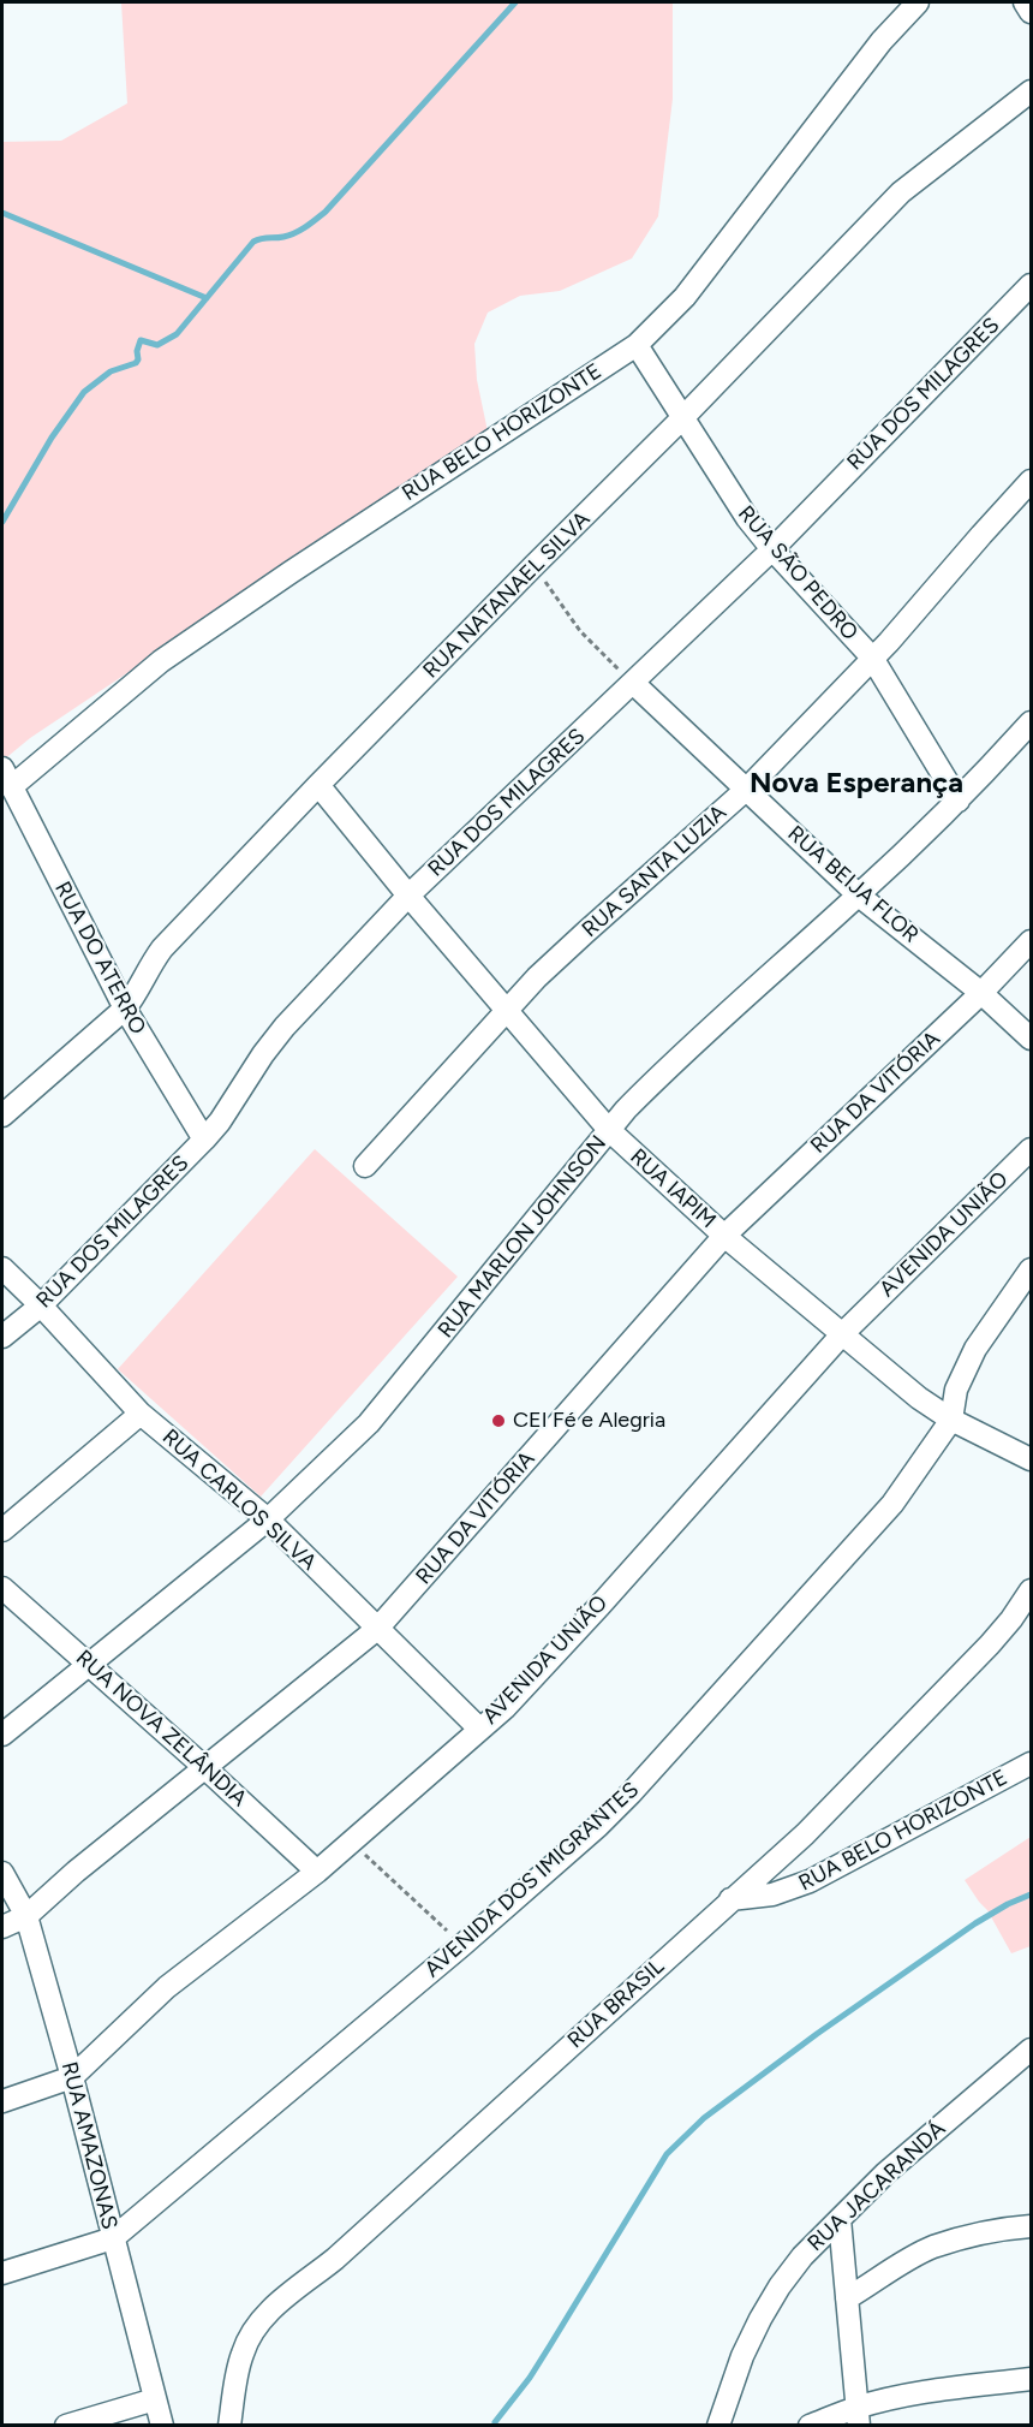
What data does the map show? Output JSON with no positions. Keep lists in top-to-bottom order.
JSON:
{
  "streets": {
    "street": [
      "RUA DOS MILAGRES",
      "RUA BELO HORIZONTE",
      "RUA SÃO PEDRO",
      "RUA NATANAEL SILVA",
      "RUA SANTA LUZIA",
      "RUA BEIJA FLOR",
      "RUA DO ATERRO",
      "RUA DA VITÓRIA",
      "RUA IAPIM",
      "AVENIDA UNIÃO",
      "RUA MARLON JOHNSON",
      "RUA CARLOS SILVA",
      "RUA NOVA ZELÂNDIA",
      "AVENIDA DOS IMIGRANTES",
      "RUA BRASIL",
      "RUA AMAZONAS",
      "RUA JACARANDÁ"
    ]
  },
  "crossings": [
    ["RUA DOS MILAGRES", "RUA SÃO PEDRO"],
    ["RUA DOS MILAGRES", "RUA BEIJA FLOR"],
    ["RUA DOS MILAGRES", "RUA DO ATERRO"],
    ["RUA DOS MILAGRES", "RUA IAPIM"],
    ["RUA DOS MILAGRES", "RUA CARLOS SILVA"],
    ["RUA BELO HORIZONTE", "RUA SÃO PEDRO"],
    ["RUA BELO HORIZONTE", "RUA DO ATERRO"],
    ["RUA BELO HORIZONTE", "RUA BRASIL"],
    ["RUA SÃO PEDRO", "RUA NATANAEL SILVA"],
    ["RUA SÃO PEDRO", "RUA SANTA LUZIA"],
    ["RUA SÃO PEDRO", "RUA MARLON JOHNSON"],
    ["RUA NATANAEL SILVA", "RUA DO ATERRO"],
    ["RUA NATANAEL SILVA", "RUA IAPIM"],
    ["RUA SANTA LUZIA", "RUA BEIJA FLOR"],
    ["RUA SANTA LUZIA", "RUA IAPIM"],
    ["RUA BEIJA FLOR", "RUA DA VITÓRIA"],
    ["RUA BEIJA FLOR", "RUA MARLON JOHNSON"],
    ["RUA DA VITÓRIA", "RUA IAPIM"],
    ["RUA DA VITÓRIA", "RUA CARLOS SILVA"],
    ["RUA DA VITÓRIA", "RUA NOVA ZELÂNDIA"],
    ["RUA DA VITÓRIA", "RUA AMAZONAS"],
    ["RUA IAPIM", "AVENIDA UNIÃO"],
    ["RUA IAPIM", "RUA MARLON JOHNSON"],
    ["RUA IAPIM", "AVENIDA DOS IMIGRANTES"],
    ["AVENIDA UNIÃO", "RUA CARLOS SILVA"],
    ["AVENIDA UNIÃO", "RUA NOVA ZELÂNDIA"],
    ["AVENIDA UNIÃO", "RUA AMAZONAS"],
    ["RUA MARLON JOHNSON", "RUA CARLOS SILVA"],
    ["RUA MARLON JOHNSON", "RUA NOVA ZELÂNDIA"],
    ["AVENIDA DOS IMIGRANTES", "RUA AMAZONAS"]
  ],
  "districts": ["Nova Esperança"],
  "places": ["CEI Fé e Alegria"]
}
